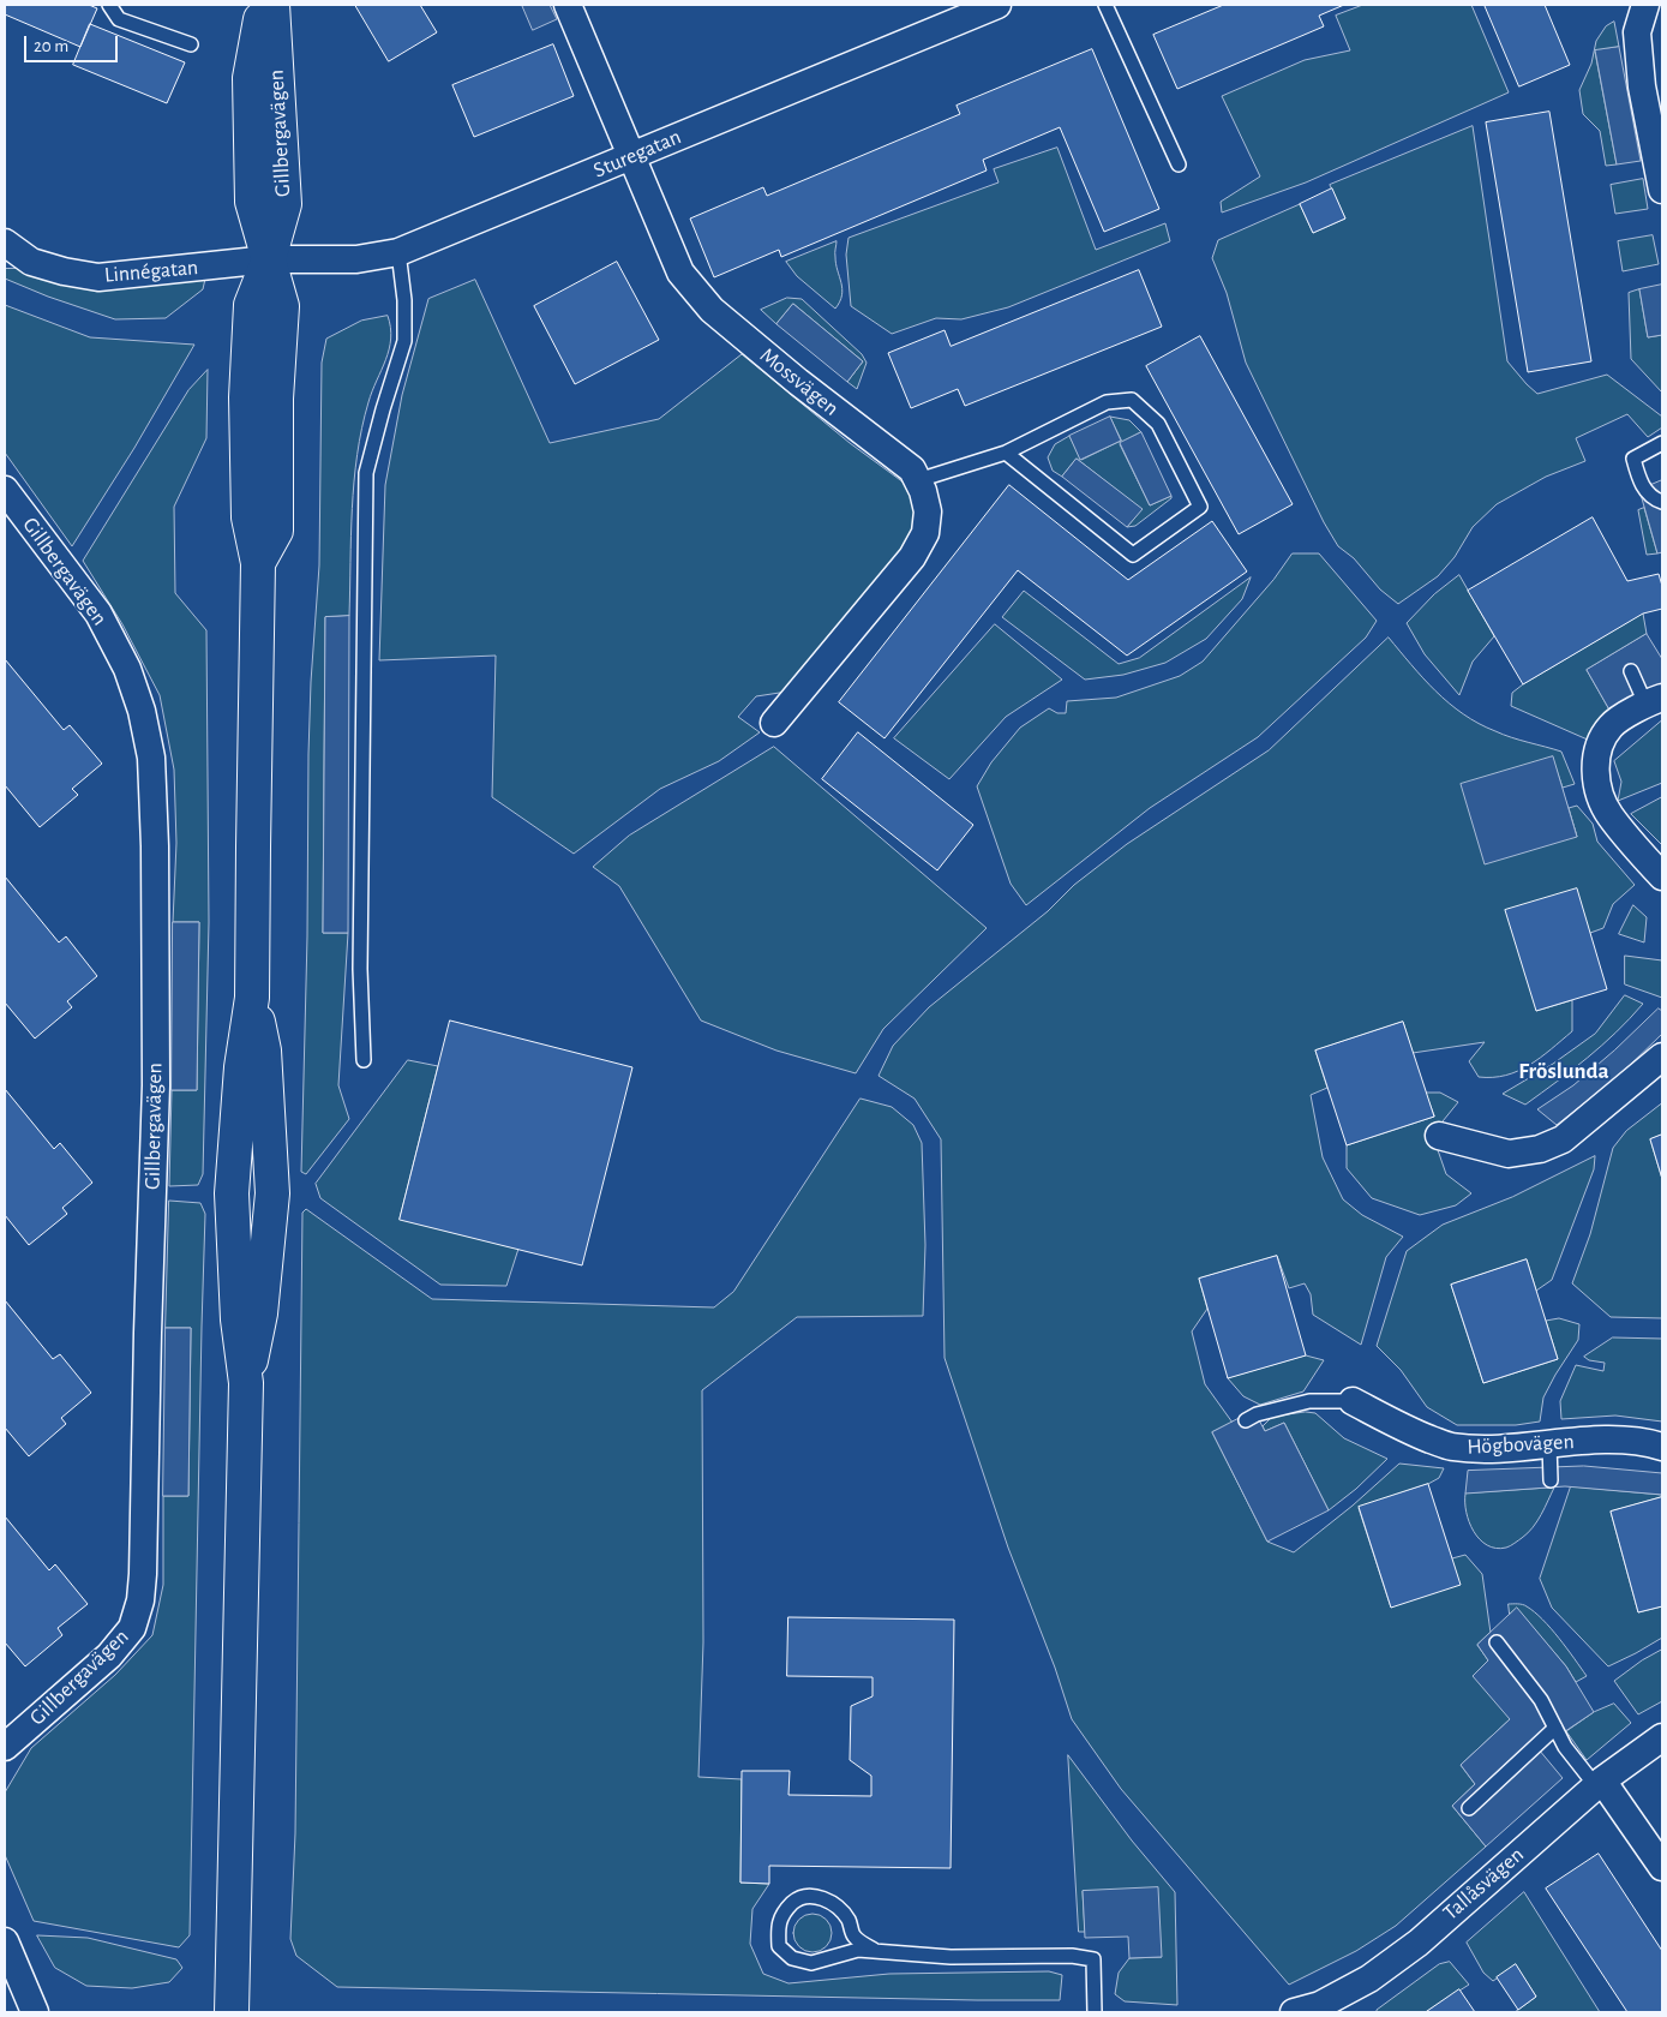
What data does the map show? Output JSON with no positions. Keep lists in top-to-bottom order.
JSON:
{
  "streets": {
    "street": [
      "Gillbergavägen",
      "Sturegatan",
      "Linnégatan",
      "Mossvägen",
      "Högbovägen",
      "Tallåsvägen"
    ]
  },
  "crossings": [
    ["Gillbergavägen", "Sturegatan"],
    ["Gillbergavägen", "Linnégatan"],
    ["Sturegatan", "Linnégatan"],
    ["Sturegatan", "Mossvägen"]
  ],
  "districts": ["Fröslunda"],
  "scale_bar": "20 m"
}
